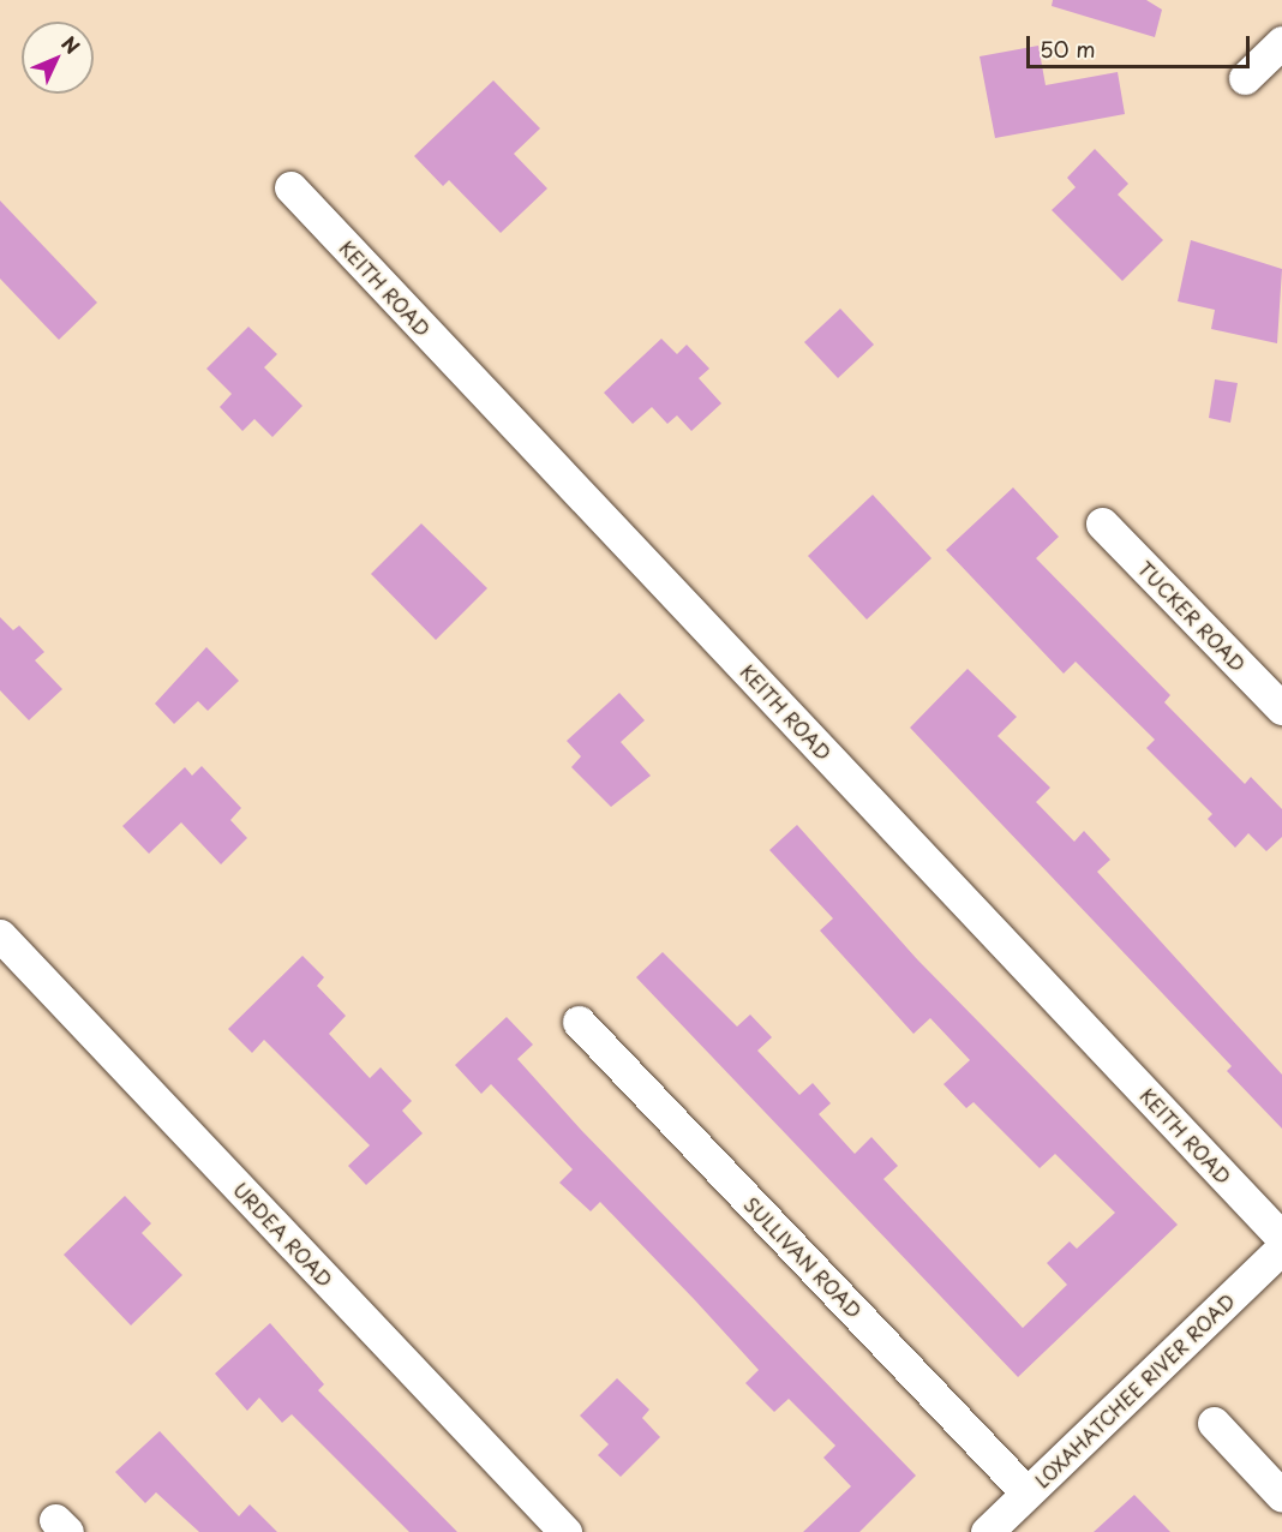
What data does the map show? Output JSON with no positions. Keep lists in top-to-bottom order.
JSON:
{
  "streets": {
    "street": [
      "KEITH ROAD",
      "TUCKER ROAD",
      "URDEA ROAD",
      "SULLIVAN ROAD",
      "LOXAHATCHEE RIVER ROAD"
    ]
  },
  "crossings": [
    ["SULLIVAN ROAD", "LOXAHATCHEE RIVER ROAD"]
  ],
  "scale_bar": "50 m",
  "north": "top right"
}
